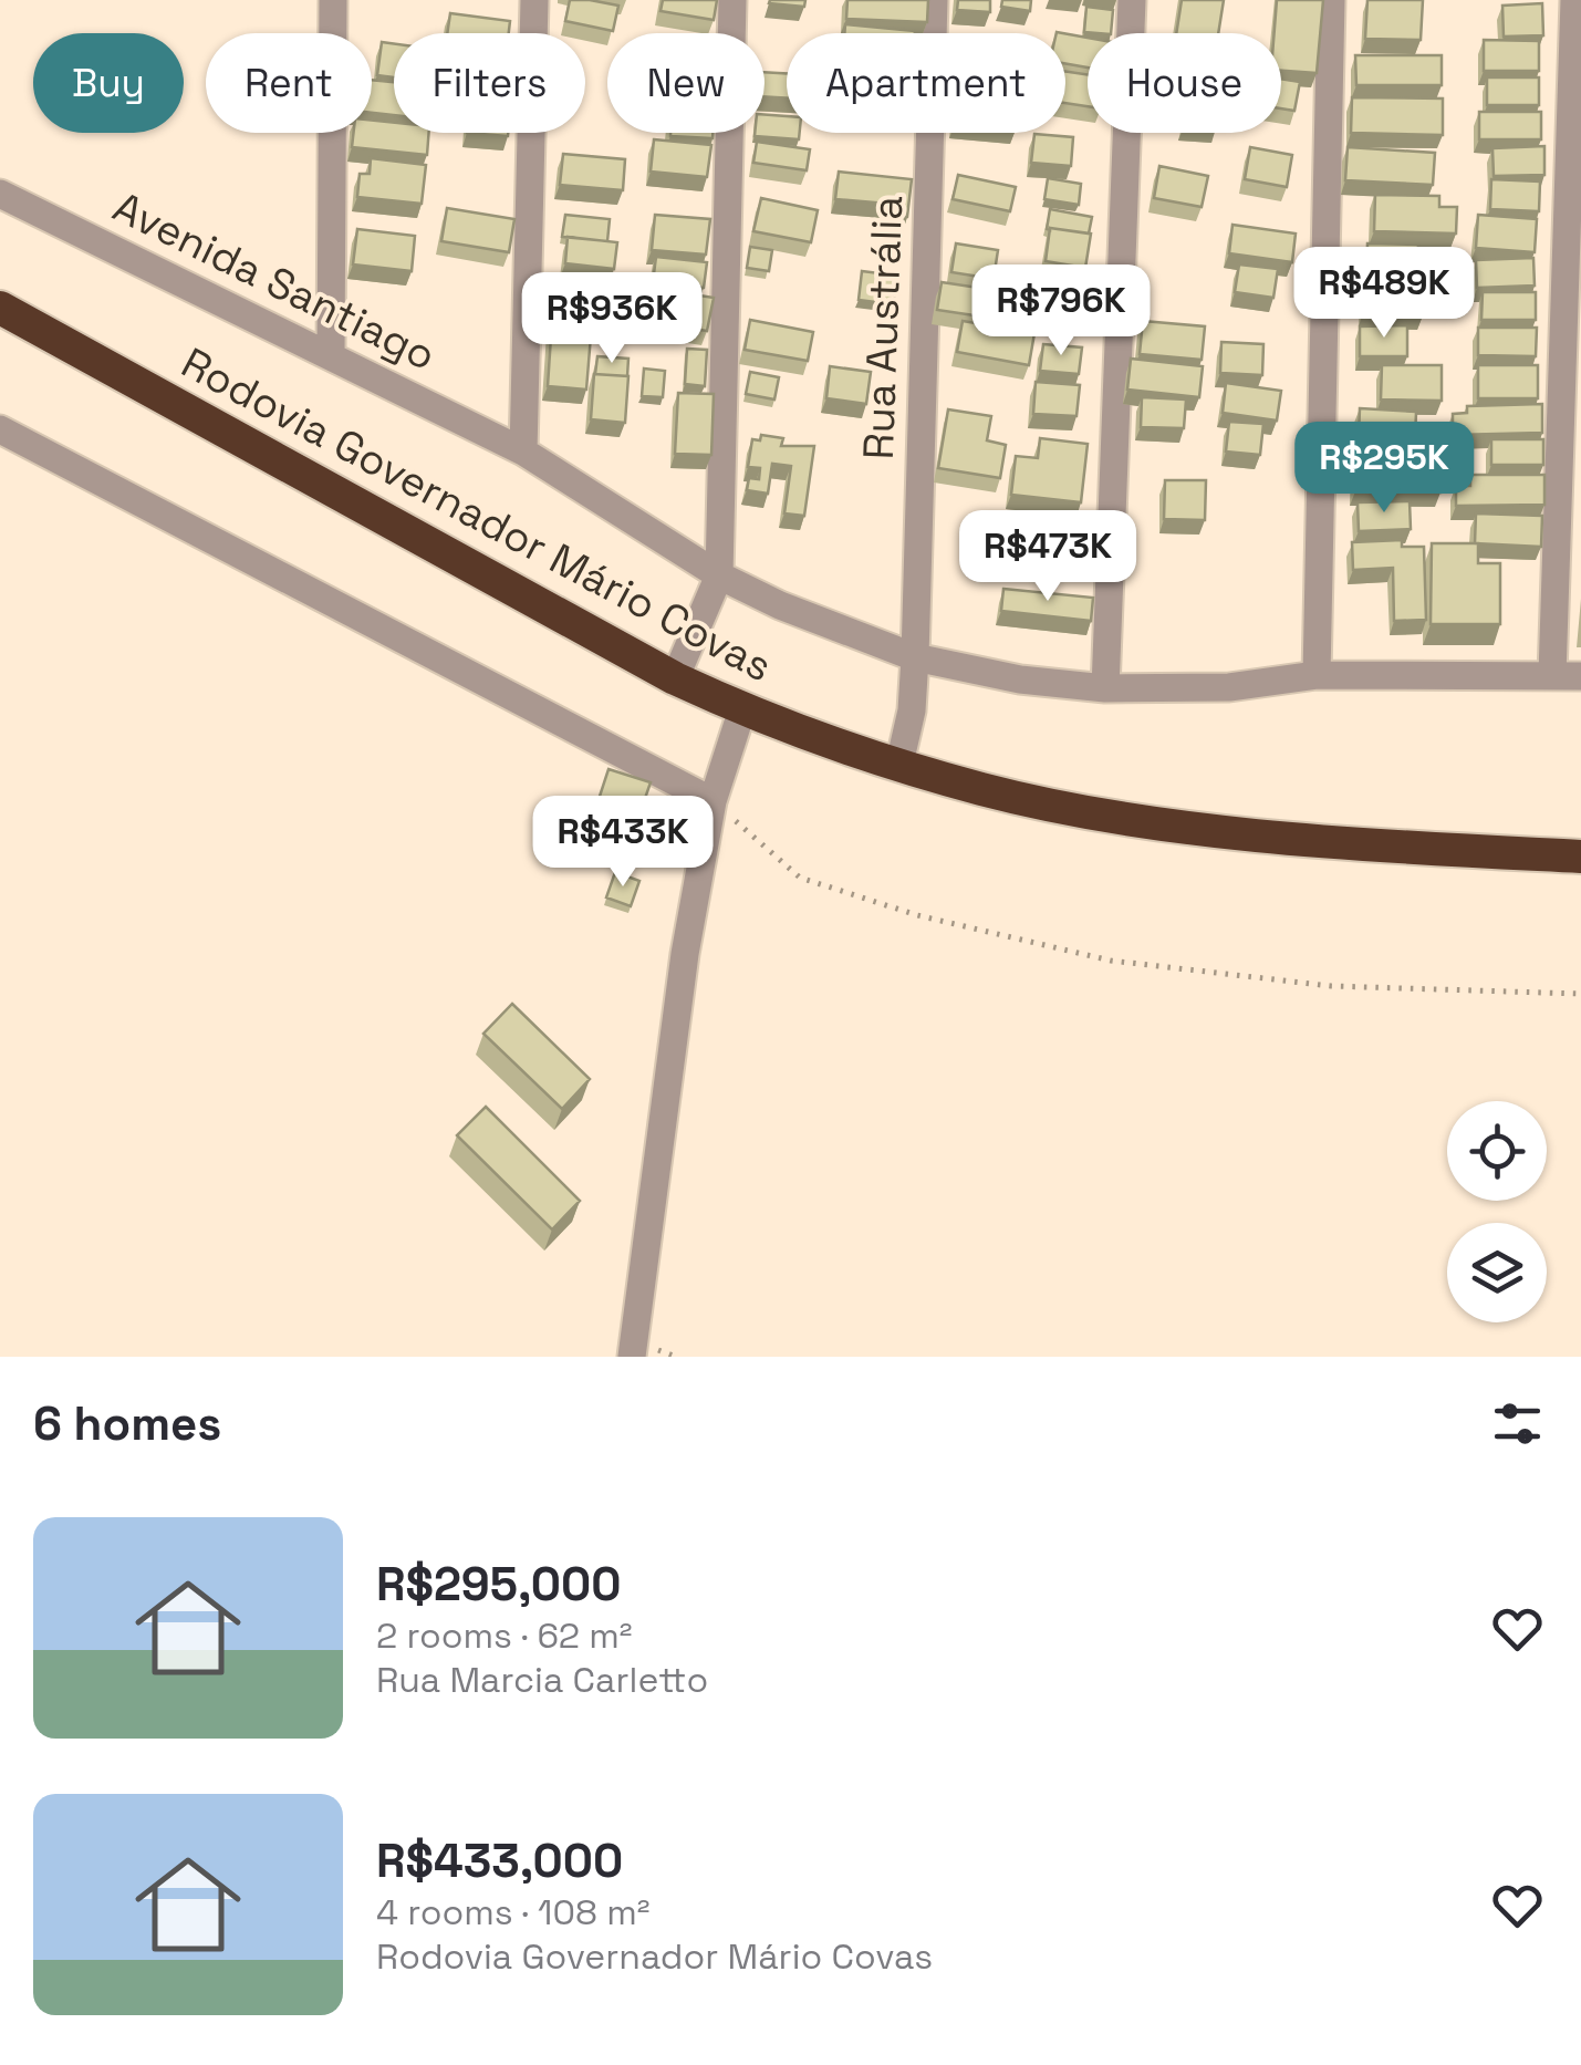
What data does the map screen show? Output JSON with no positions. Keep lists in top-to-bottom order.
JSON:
{
  "streets": {
    "highway": ["Rodovia Governador Mário Covas"],
    "street": ["Avenida Santiago", "Rua Austrália"]
  },
  "crossings": [
    ["Avenida Santiago", "Rua Austrália"],
    ["Rua Austrália", "Rodovia Governador Mário Covas"]
  ],
  "page": {
    "chip": [
      "Buy",
      "Rent",
      "Filters",
      "New",
      "Apartment",
      "House"
    ],
    "price": [
      "R$489K",
      "R$796K",
      "R$936K",
      "R$295K",
      "R$473K",
      "R$433K"
    ],
    "heading": "6 homes",
    "list": [
      {
        "name": "R$295,000",
        "note": "2 rooms · 62 m² · Rua Marcia Carletto"
      },
      {
        "name": "R$433,000",
        "note": "4 rooms · 108 m² · Rodovia Governador Mário Covas"
      }
    ]
  }
}
